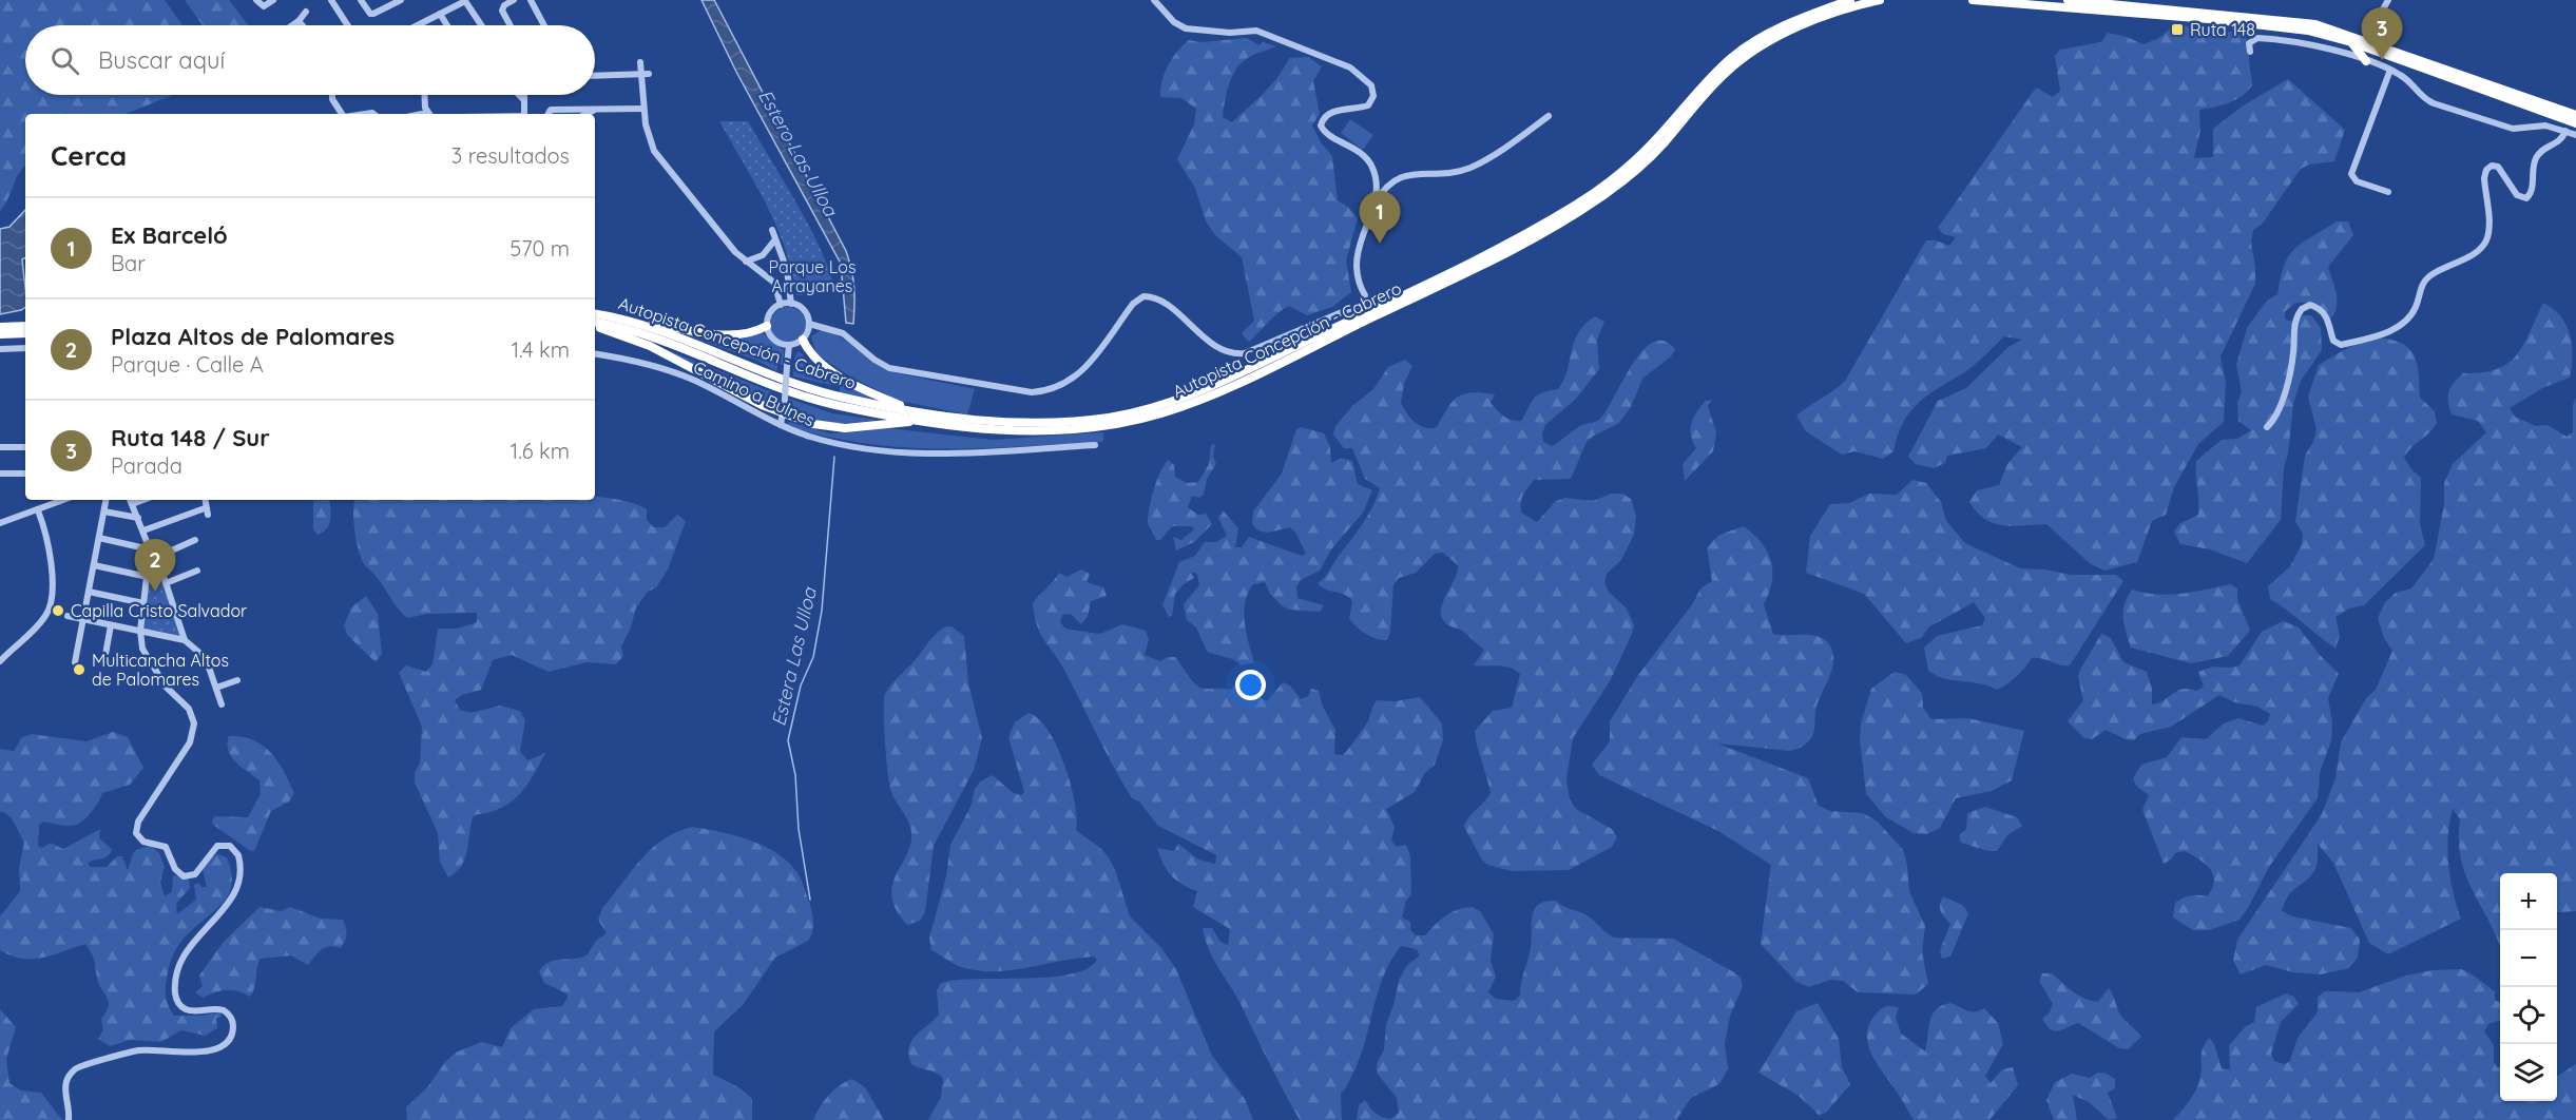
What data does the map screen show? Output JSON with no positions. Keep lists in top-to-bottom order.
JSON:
{
  "streets": {
    "highway": ["Autopista Concepción - Cabrero"],
    "street": ["Camino a Bulnes"]
  },
  "water": ["Estero Las Ulloa", "Estera Las Ulloa"],
  "parks": ["Parque Los Arrayanes"],
  "places": {
    "transit": ["Ruta 148"],
    "other": ["Capilla Cristo Salvador", "Multicancha Altos de Palomares"]
  },
  "page": {
    "pins": ["3", "1", "2"],
    "search": "Buscar aquí",
    "heading": ["Cerca", "3 resultados"],
    "list": [
      {
        "mark": "1",
        "name": "Ex Barceló",
        "note": "Bar",
        "value": "570 m"
      },
      {
        "mark": "2",
        "name": "Plaza Altos de Palomares",
        "note": "Parque · Calle A",
        "value": "1.4 km"
      },
      {
        "mark": "3",
        "name": "Ruta 148 / Sur",
        "note": "Parada",
        "value": "1.6 km"
      }
    ],
    "map_buttons": ["+", "−"]
  }
}
